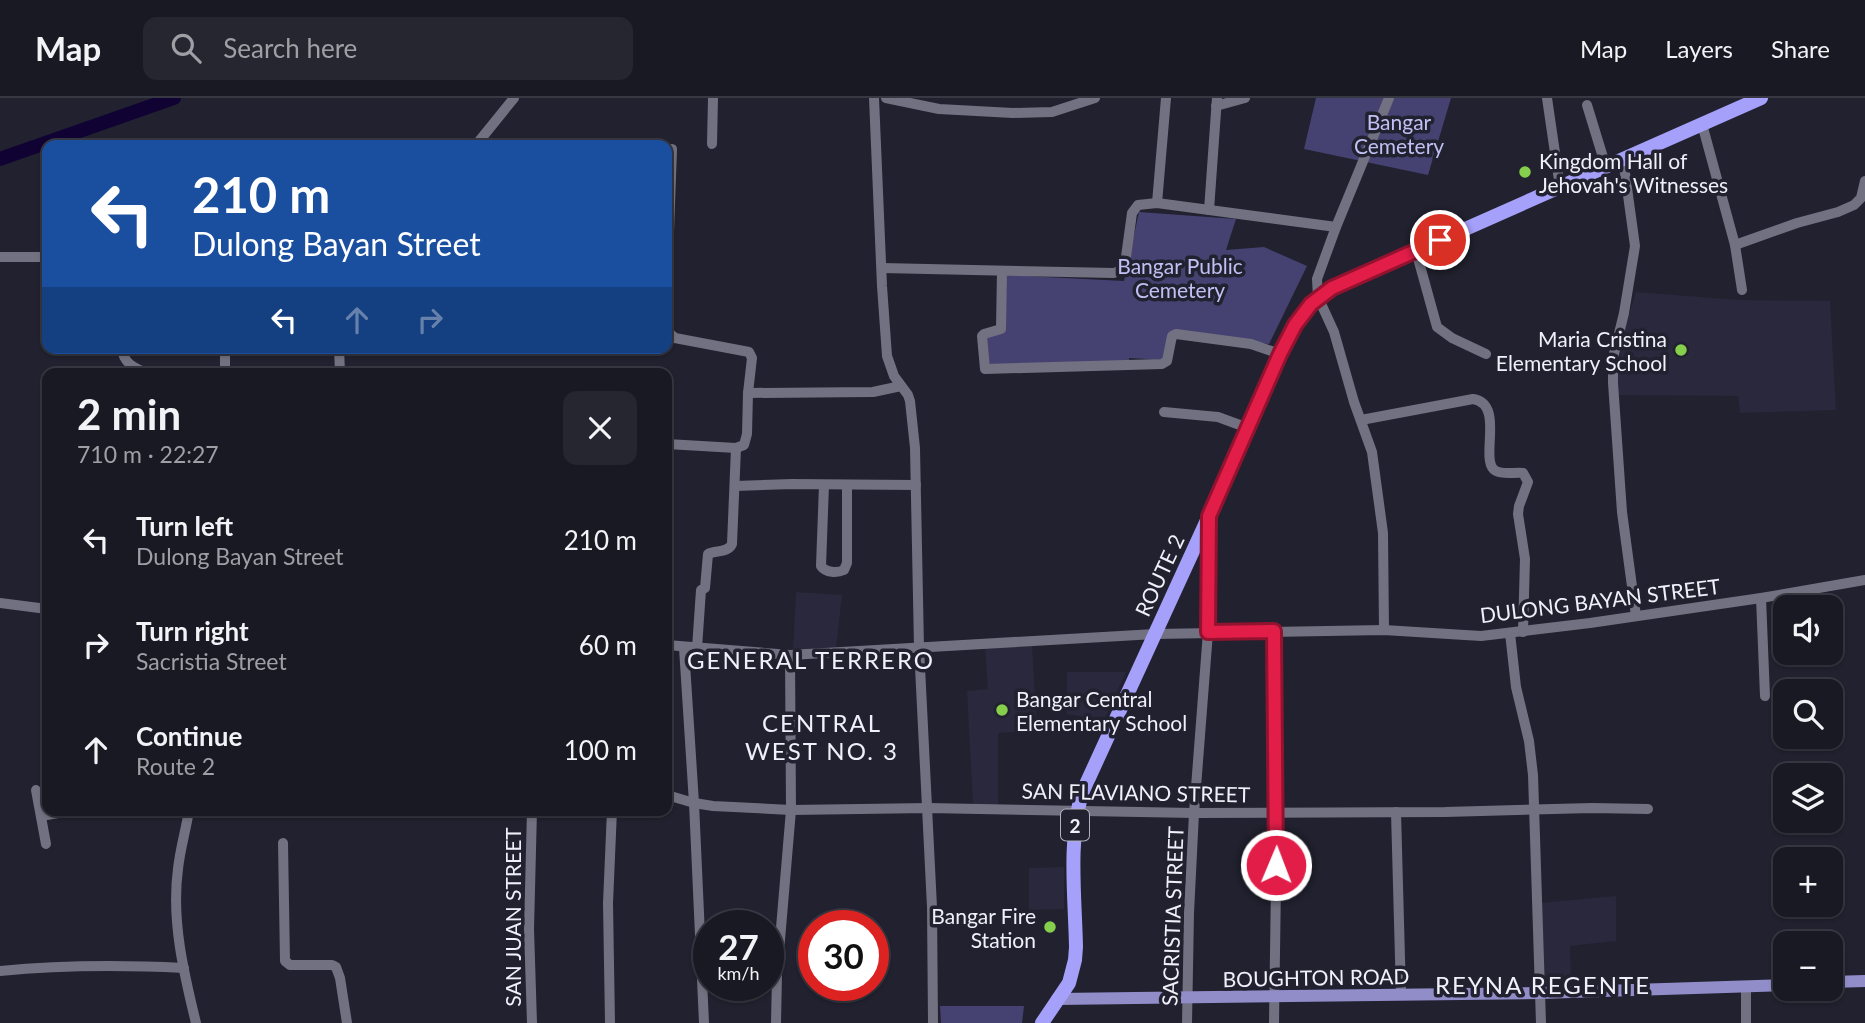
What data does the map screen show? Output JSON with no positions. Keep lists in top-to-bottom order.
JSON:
{
  "streets": {
    "highway": ["ROUTE 2", "2"],
    "main road": ["BOUGHTON ROAD"],
    "street": [
      "DULONG BAYAN STREET",
      "SAN FLAVIANO STREET",
      "SACRISTIA STREET",
      "SAN JUAN STREET"
    ]
  },
  "crossings": [
    ["ROUTE 2", "DULONG BAYAN STREET"],
    ["ROUTE 2", "SAN FLAVIANO STREET"],
    ["ROUTE 2", "SACRISTIA STREET"],
    ["ROUTE 2", "BOUGHTON ROAD"],
    ["DULONG BAYAN STREET", "SACRISTIA STREET"],
    ["SAN FLAVIANO STREET", "SACRISTIA STREET"],
    ["SACRISTIA STREET", "BOUGHTON ROAD"]
  ],
  "districts": ["GENERAL TERRERO", "CENTRAL WEST NO. 3", "REYNA REGENTE"],
  "parks": ["Bangar Cemetery", "Bangar Public Cemetery"],
  "places": [
    "Kingdom Hall of Jehovah's Witnesses",
    "Maria Cristina Elementary School",
    "Bangar Central Elementary School",
    "Bangar Fire Station"
  ],
  "page": {
    "header": "Map",
    "search": "Search here",
    "nav": ["Map", "Layers", "Share"],
    "turn": ["210 m", "Dulong Bayan Street"],
    "heading": ["2 min", "710 m · 22:27"],
    "list": [
      {
        "name": "Turn left",
        "note": "Dulong Bayan Street",
        "value": "210 m"
      },
      {
        "name": "Turn right",
        "note": "Sacristia Street",
        "value": "60 m"
      },
      {
        "name": "Continue",
        "note": "Route 2",
        "value": "100 m"
      }
    ],
    "map_buttons": ["+", "−"],
    "speed": "27 km/h",
    "limit": "30"
  }
}
